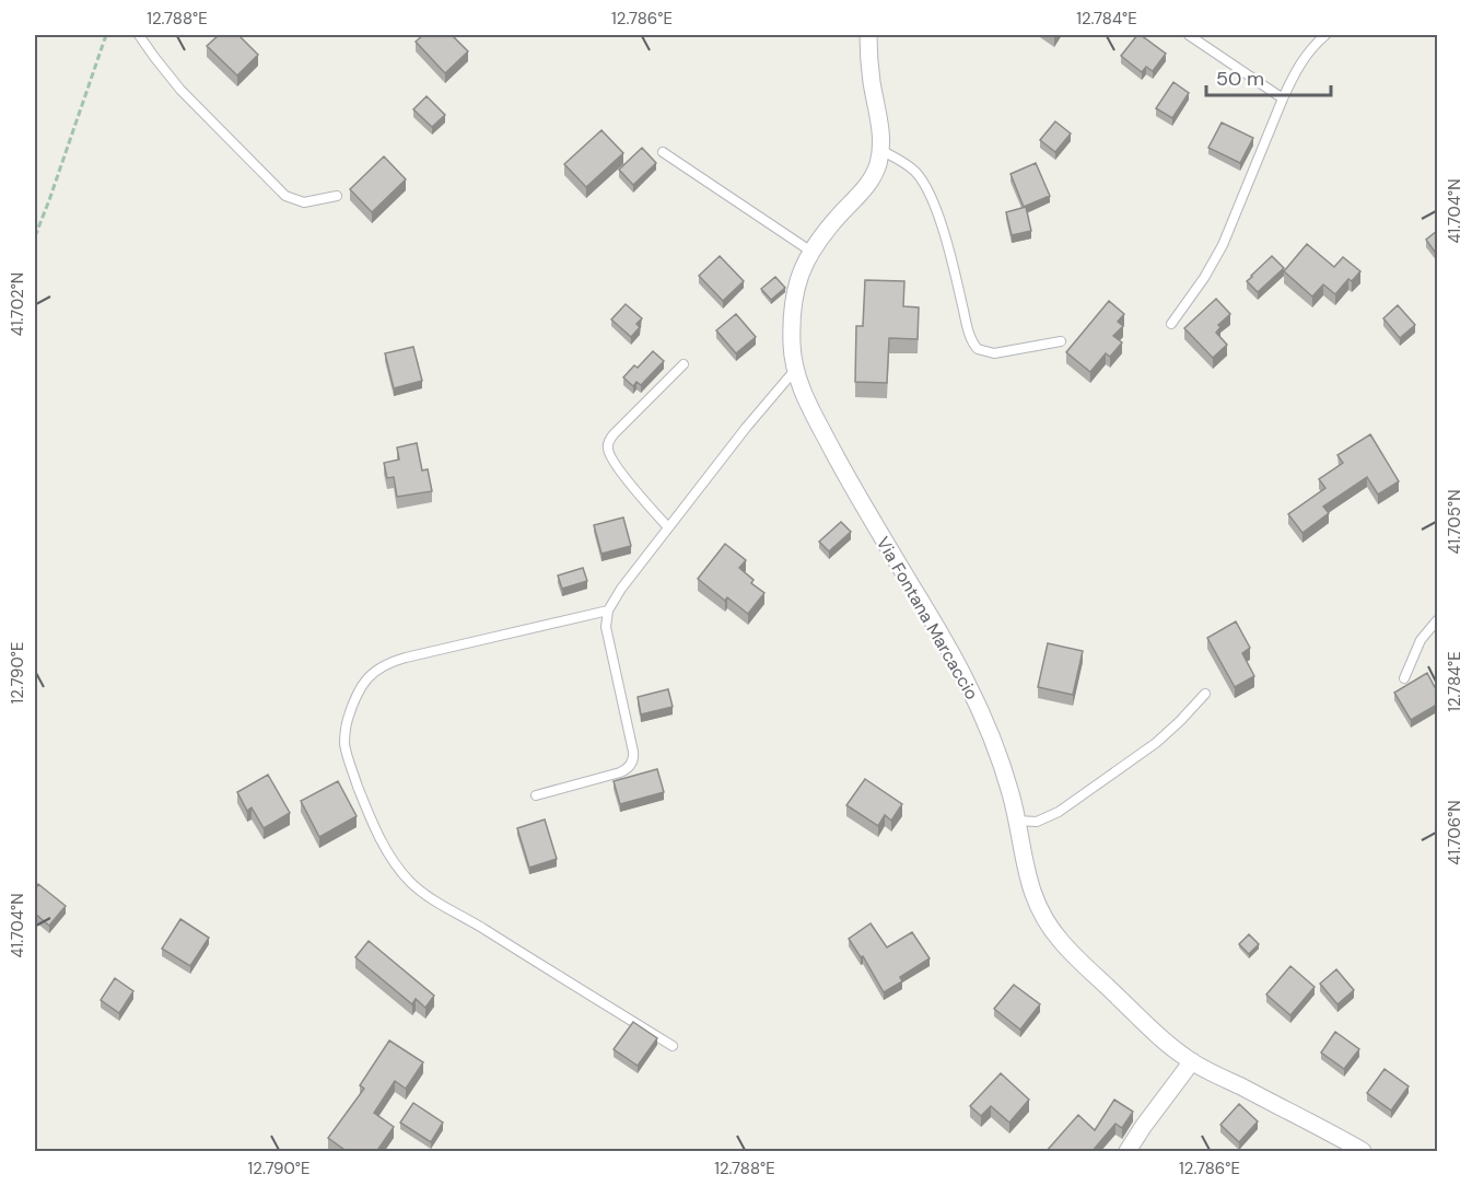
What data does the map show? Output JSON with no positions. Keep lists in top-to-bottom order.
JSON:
{
  "streets": {
    "street": ["Via Fontana Marcaccio"]
  },
  "scale_bar": "50 m",
  "coordinates": [
    "12.788°E",
    "12.786°E",
    "12.784°E",
    "41.704°N",
    "41.702°N",
    "41.705°N",
    "12.790°E",
    "41.706°N"
  ]
}
